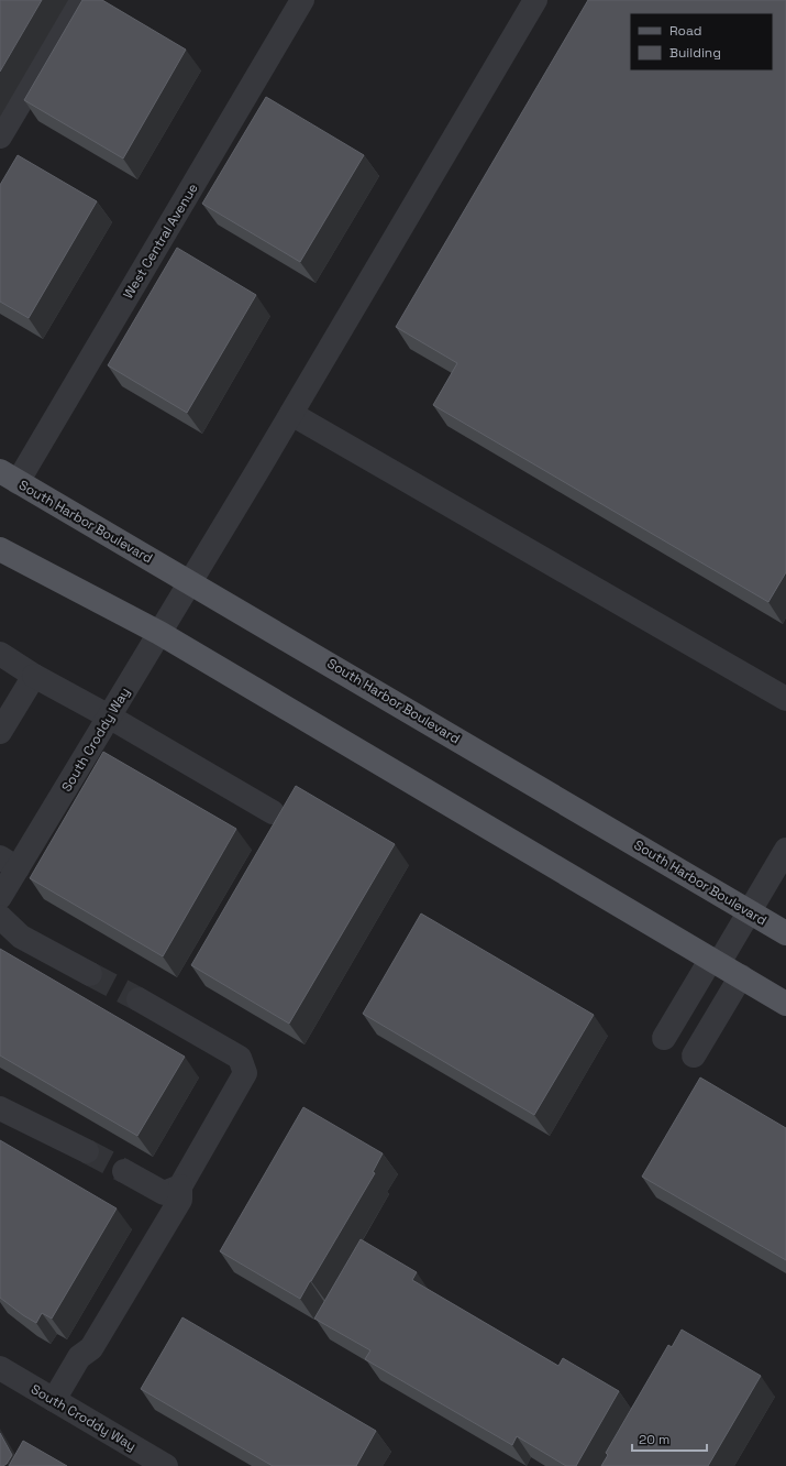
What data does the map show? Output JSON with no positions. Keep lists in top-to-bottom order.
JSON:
{
  "streets": {
    "main road": ["South Harbor Boulevard"],
    "street": ["West Central Avenue", "South Croddy Way"]
  },
  "crossings": [
    ["West Central Avenue", "South Harbor Boulevard"],
    ["South Harbor Boulevard", "South Croddy Way"]
  ],
  "legend": ["Road", "Building"],
  "scale_bar": "20 m"
}
